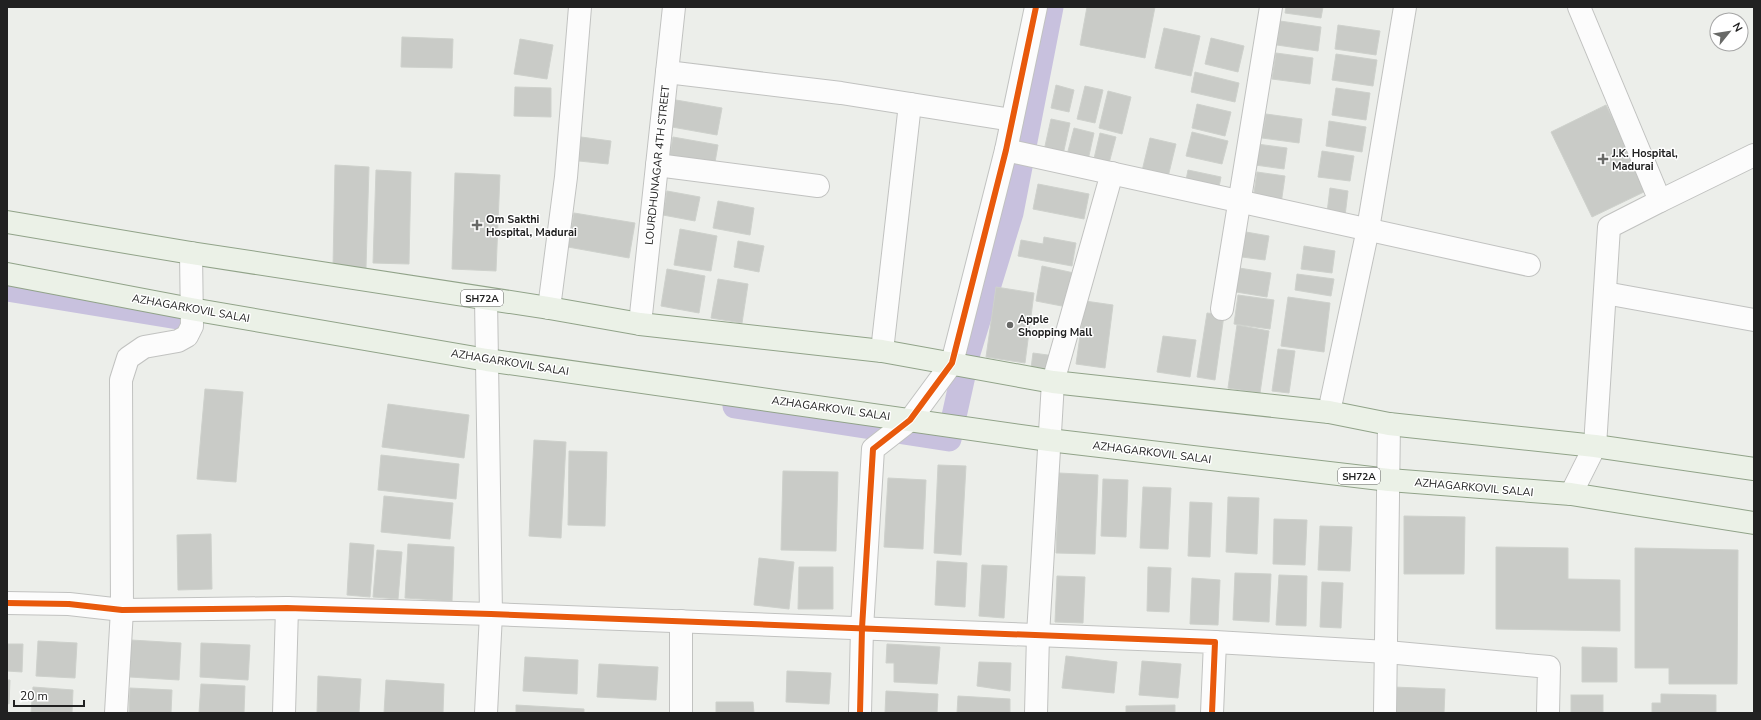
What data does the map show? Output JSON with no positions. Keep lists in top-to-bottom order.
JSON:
{
  "streets": {
    "main road": ["SH72A", "AZHAGARKOVIL SALAI"],
    "street": ["LOURDHUNAGAR 4TH STREET"]
  },
  "crossings": [
    ["LOURDHUNAGAR 4TH STREET", "SH72A"]
  ],
  "places": {
    "health": ["J.K. Hospital, Madurai", "Om Sakthi Hospital, Madurai"],
    "other": ["Apple Shopping Mall"]
  },
  "scale_bar": "20 m",
  "north": "top right"
}
